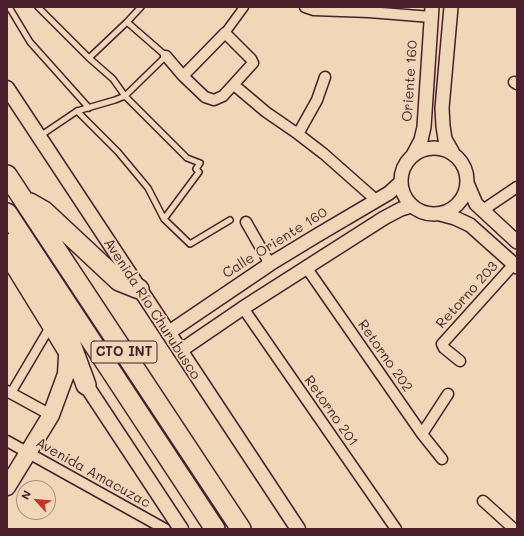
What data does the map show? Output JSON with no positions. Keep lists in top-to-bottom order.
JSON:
{
  "streets": {
    "highway": ["CTO INT"],
    "main road": ["Avenida Río Churubusco"],
    "street": [
      "Oriente 160",
      "Calle Oriente 160",
      "Retorno 203",
      "Retorno 202",
      "Retorno 201",
      "Avenida Amacuzac"
    ]
  },
  "crossings": [
    ["Oriente 160", "Calle Oriente 160"],
    ["Calle Oriente 160", "Avenida Río Churubusco"]
  ],
  "north": "top left"
}
